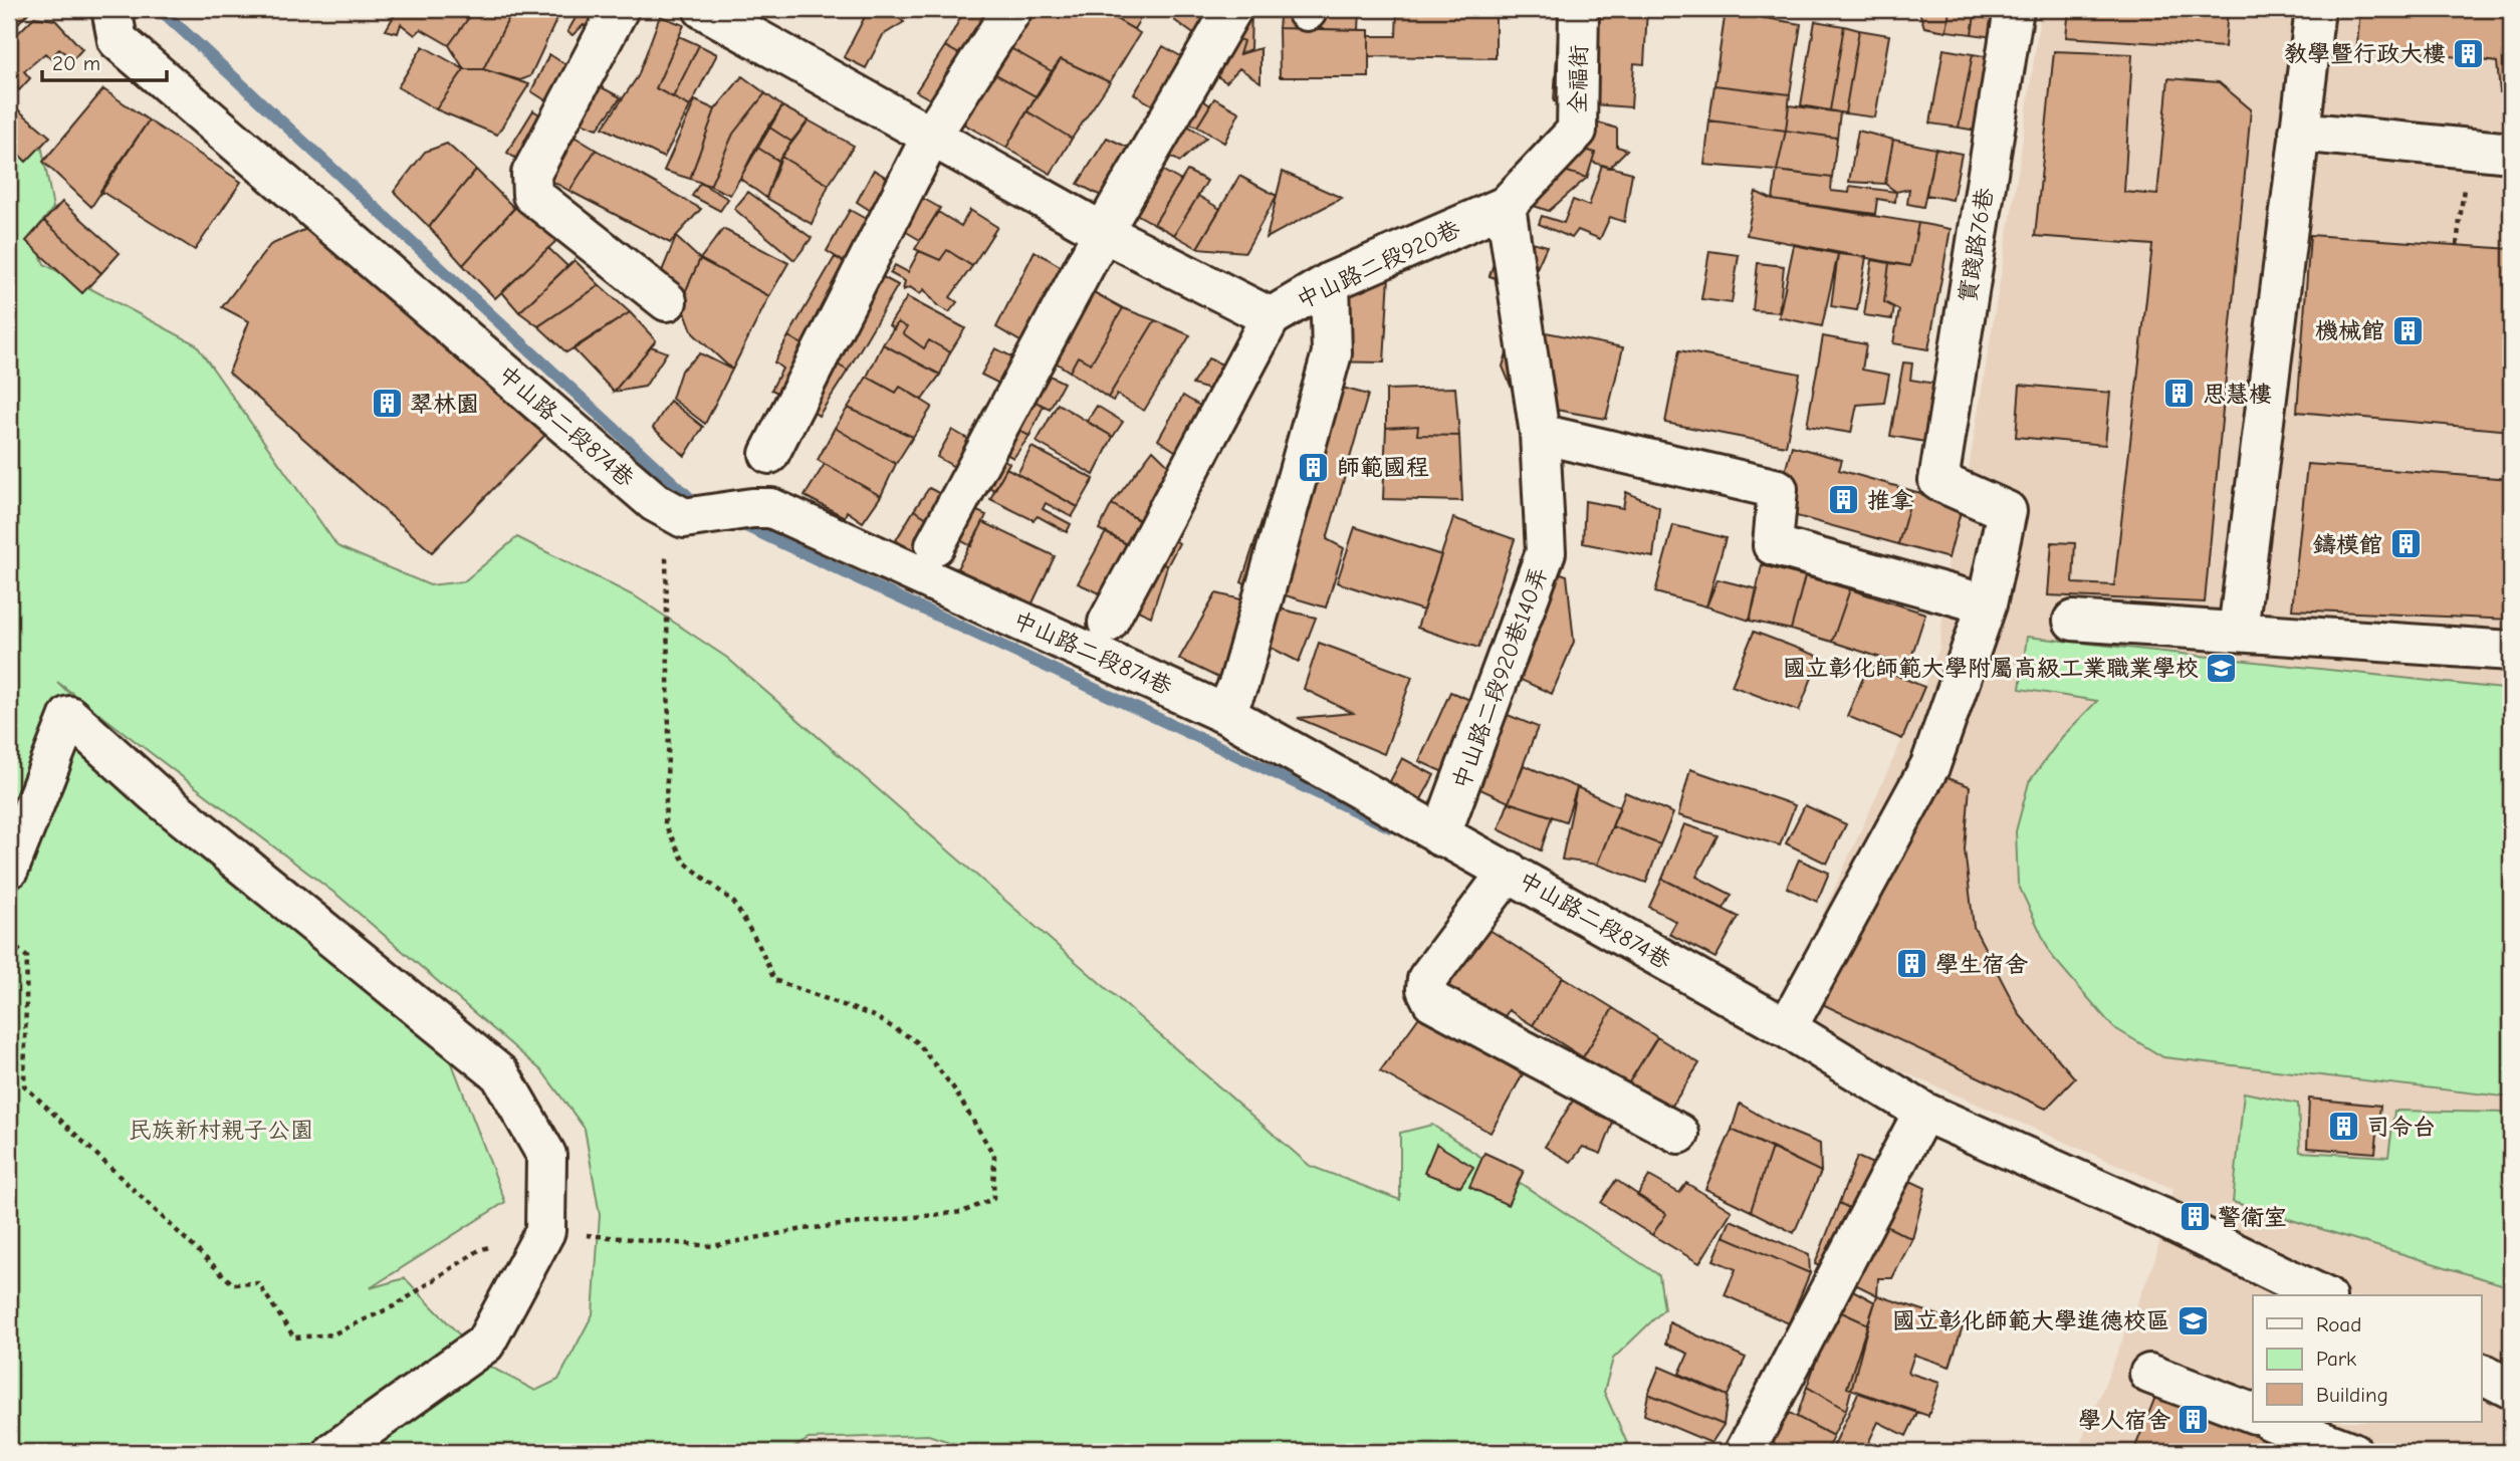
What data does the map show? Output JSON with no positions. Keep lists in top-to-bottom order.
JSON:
{
  "streets": {
    "street": [
      "全福街",
      "實踐路76巷",
      "中山路二段920巷",
      "中山路二段874巷",
      "中山路二段920巷140弄"
    ]
  },
  "crossings": [
    ["全福街", "中山路二段920巷"],
    ["全福街", "中山路二段920巷140弄"],
    ["中山路二段920巷", "中山路二段920巷140弄"],
    ["中山路二段874巷", "中山路二段920巷140弄"]
  ],
  "parks": ["民族新村親子公園"],
  "places": {
    "building": [
      "教學暨行政大樓",
      "機械館",
      "思慧樓",
      "翠林園",
      "師範國程",
      "推拿",
      "鑄模館",
      "學生宿舍",
      "司令台",
      "警衛室",
      "學人宿舍"
    ],
    "school or university": ["國立彰化師範大學附屬高級工業職業學校", "國立彰化師範大學進德校區"]
  },
  "legend": ["Road", "Park", "Building"],
  "scale_bar": "20 m"
}
